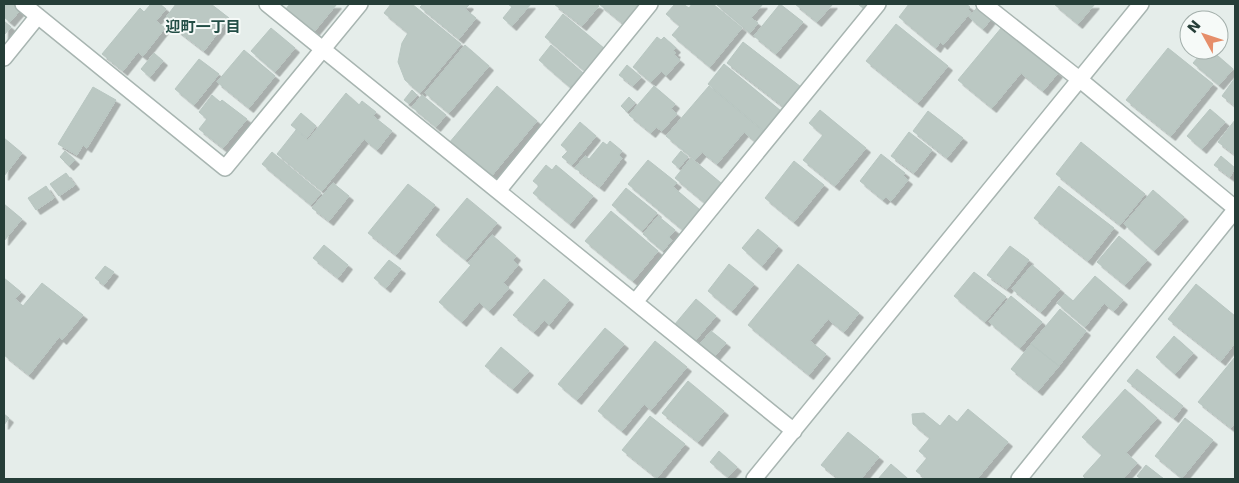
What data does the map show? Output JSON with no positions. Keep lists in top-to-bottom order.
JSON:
{
  "districts": ["迎町一丁目"],
  "north": "top left"
}
